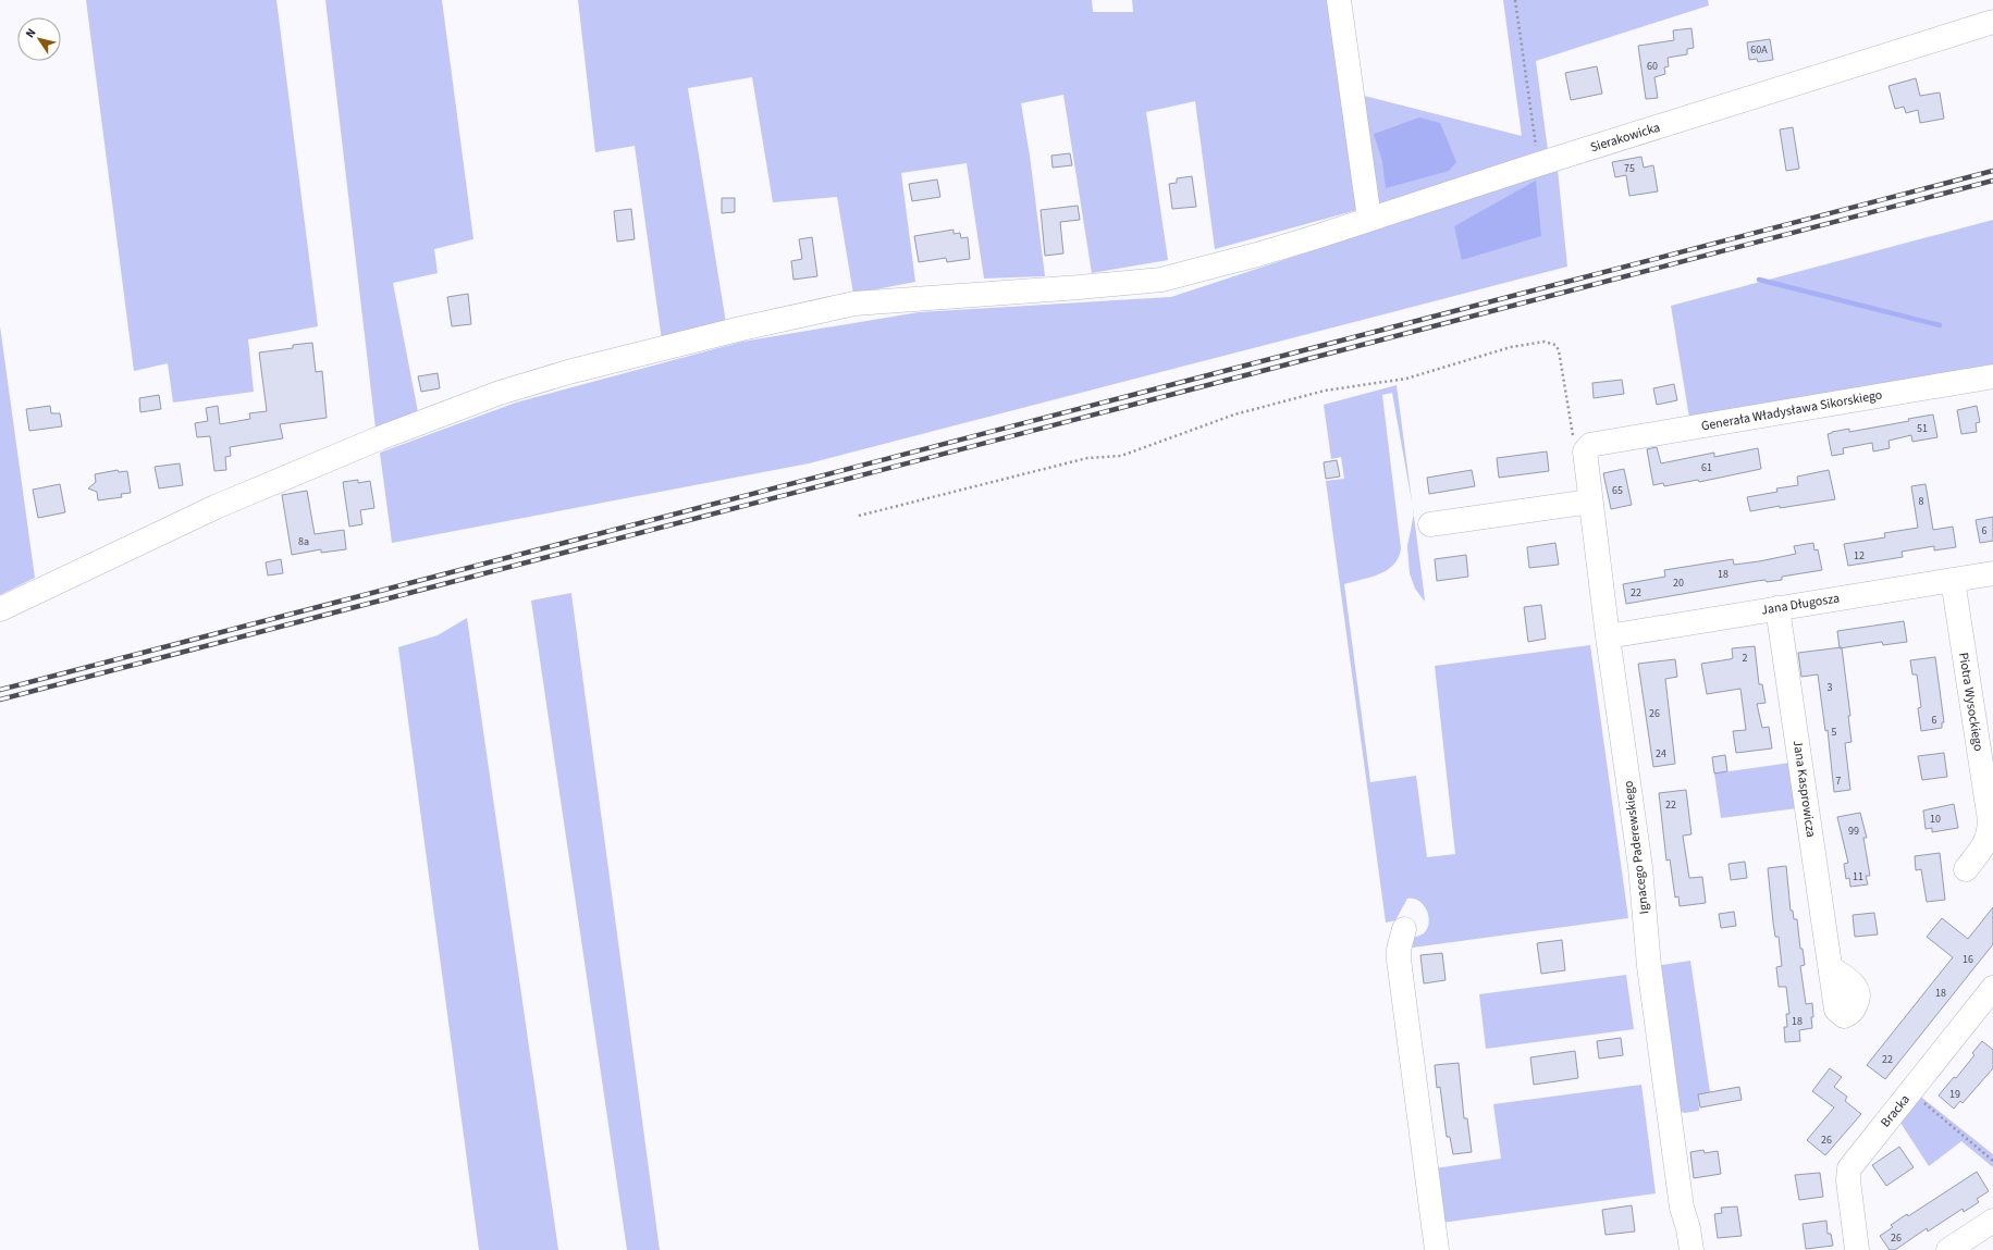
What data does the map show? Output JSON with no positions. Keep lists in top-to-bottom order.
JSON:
{
  "streets": {
    "street": [
      "Sierakowicka",
      "Generała Władysława Sikorskiego",
      "Jana Długosza",
      "Piotra Wysockiego",
      "Jana Kasprowicza",
      "Ignacego Paderewskiego",
      "Bracka"
    ]
  },
  "crossings": [
    ["Generała Władysława Sikorskiego", "Ignacego Paderewskiego"],
    ["Jana Długosza", "Piotra Wysockiego"],
    ["Jana Długosza", "Jana Kasprowicza"],
    ["Jana Długosza", "Ignacego Paderewskiego"]
  ],
  "house_numbers": [
    "60A",
    "60",
    "75",
    "51",
    "61",
    "65",
    "8",
    "6",
    "8a",
    "12",
    "18",
    "20",
    "22",
    "2",
    "3",
    "26",
    "6",
    "5",
    "24",
    "7",
    "22",
    "10",
    "99",
    "11",
    "16",
    "18",
    "18",
    "22",
    "19",
    "26",
    "26"
  ],
  "north": "top left"
}
